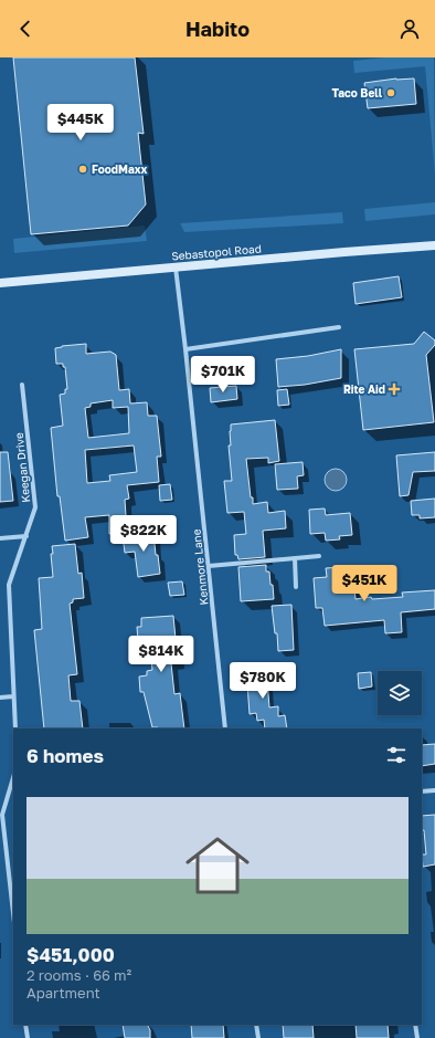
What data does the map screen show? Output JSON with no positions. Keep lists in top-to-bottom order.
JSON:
{
  "streets": {
    "main road": ["Sebastopol Road"],
    "street": ["Keegan Drive", "Kenmore Lane"]
  },
  "crossings": [
    ["Sebastopol Road", "Kenmore Lane"]
  ],
  "places": {
    "other": ["Taco Bell", "FoodMaxx"],
    "health": ["Rite Aid"]
  },
  "page": {
    "header": "Habito",
    "price": [
      "$445K",
      "$701K",
      "$822K",
      "$451K",
      "$814K",
      "$780K"
    ],
    "heading": "6 homes",
    "list": [
      {
        "name": "$451,000",
        "note": "2 rooms · 66 m² · Apartment"
      }
    ]
  }
}
